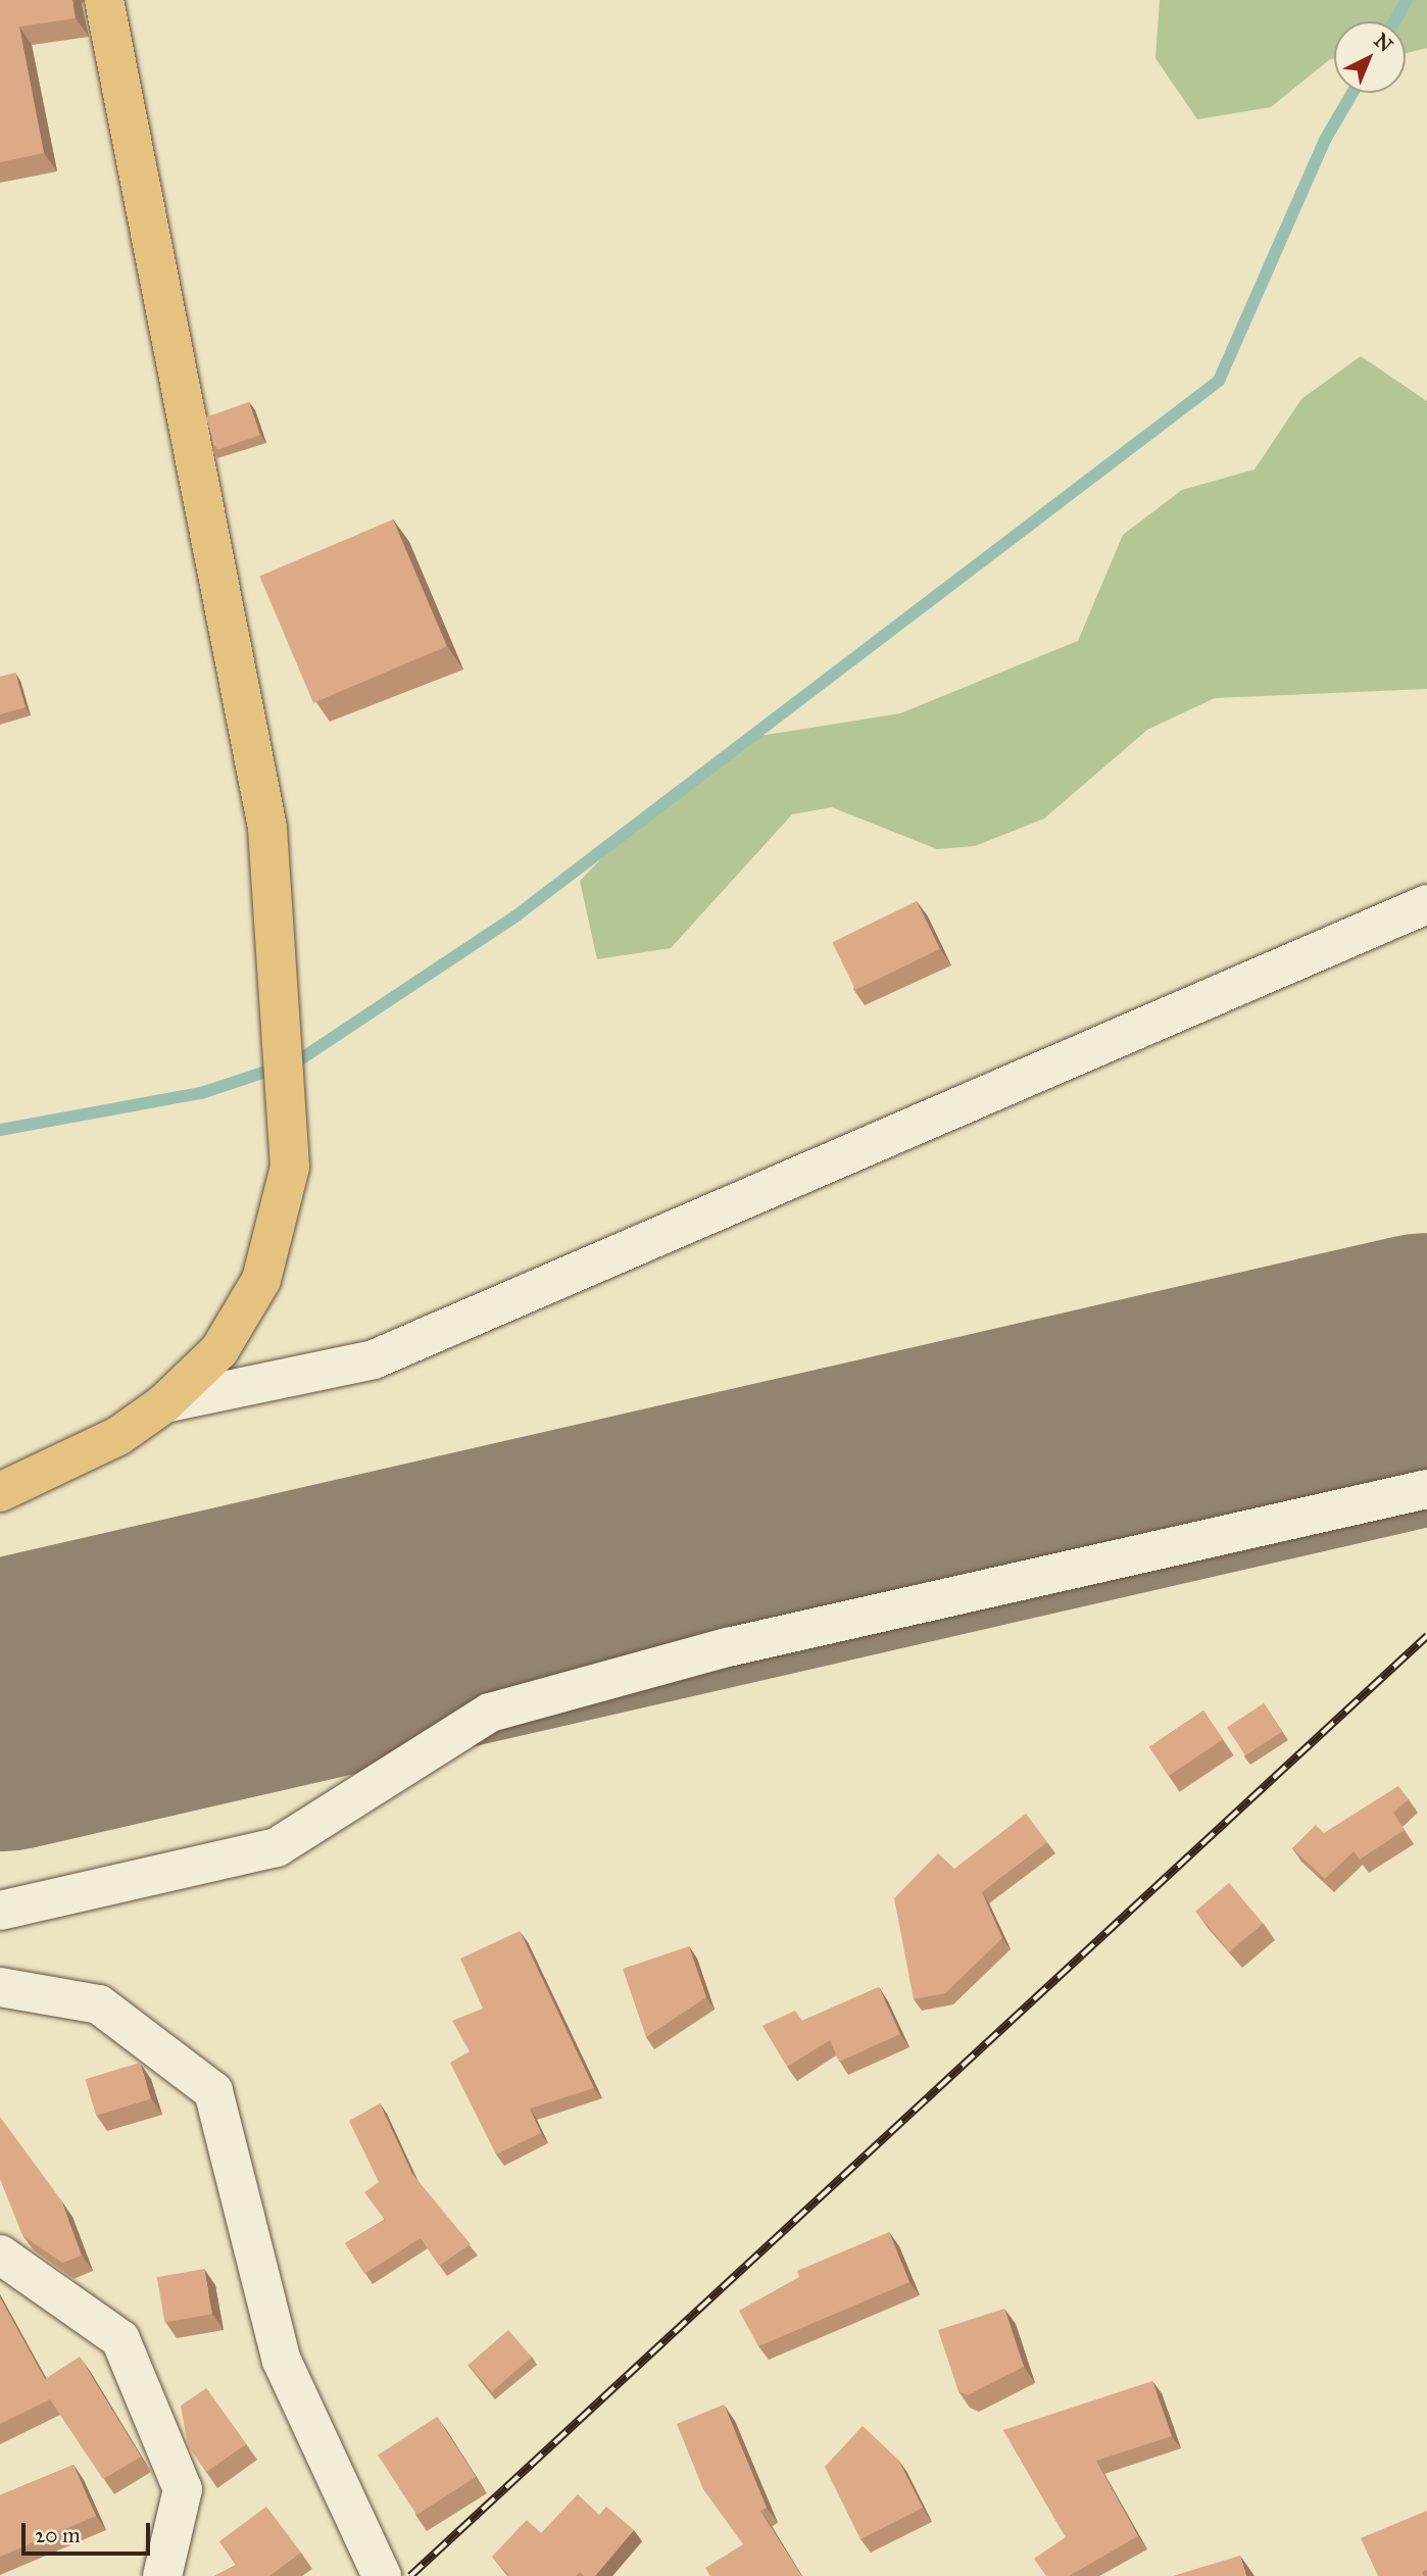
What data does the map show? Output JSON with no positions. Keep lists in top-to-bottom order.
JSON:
{
  "scale_bar": "20 m",
  "north": "top right"
}
